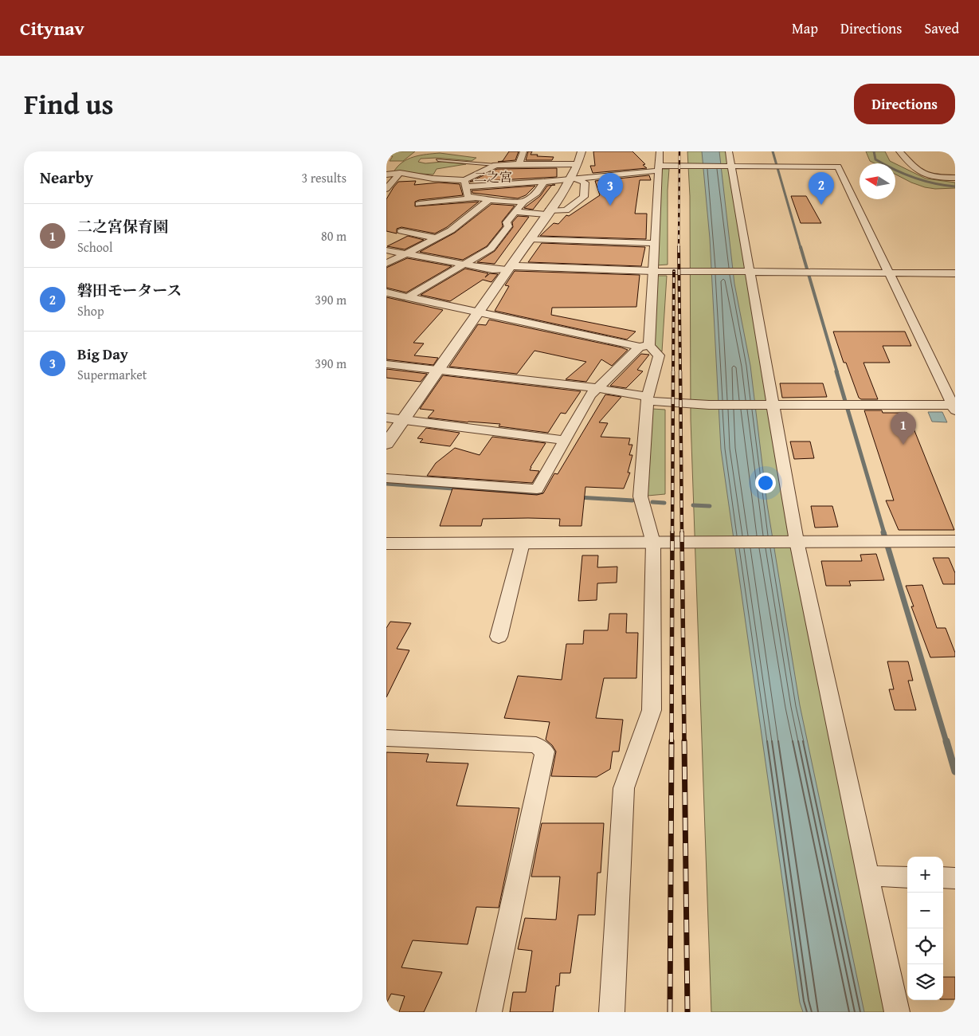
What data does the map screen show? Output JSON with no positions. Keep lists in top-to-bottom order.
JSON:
{
  "districts": ["二之宮"],
  "north": "left",
  "page": {
    "header": "Citynav",
    "nav": ["Map", "Directions", "Saved"],
    "title": "Find us",
    "buttons": "Directions",
    "heading": ["Nearby", "3 results"],
    "pins": ["2", "3", "1"],
    "list": [
      {
        "mark": "1",
        "name": "二之宮保育園",
        "note": "School",
        "value": "80 m"
      },
      {
        "mark": "2",
        "name": "磐田モータース",
        "note": "Shop",
        "value": "390 m"
      },
      {
        "mark": "3",
        "name": "Big Day",
        "note": "Supermarket",
        "value": "390 m"
      }
    ],
    "map_buttons": ["+", "−"]
  }
}
